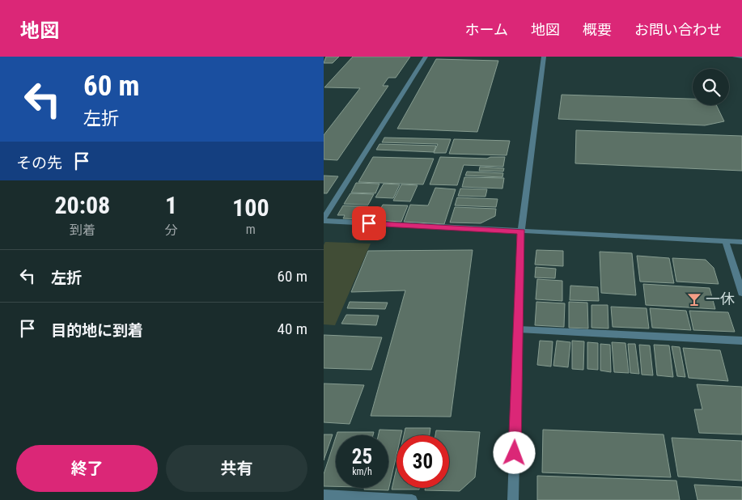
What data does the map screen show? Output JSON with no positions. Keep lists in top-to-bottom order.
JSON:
{
  "places": {
    "bar": ["一休"]
  },
  "page": {
    "header": "地図",
    "nav": [
      "ホーム",
      "地図",
      "概要",
      "お問い合わせ"
    ],
    "turn": ["60 m", "左折"],
    "then": "その先",
    "eta": [
      "20:08",
      "到着",
      "1",
      "分",
      "100",
      "m"
    ],
    "list": [
      {
        "name": "左折",
        "value": "60 m"
      },
      {
        "name": "目的地に到着",
        "value": "40 m"
      }
    ],
    "speed": "25 km/h",
    "limit": "30",
    "buttons": ["終了", "共有"]
  }
}
